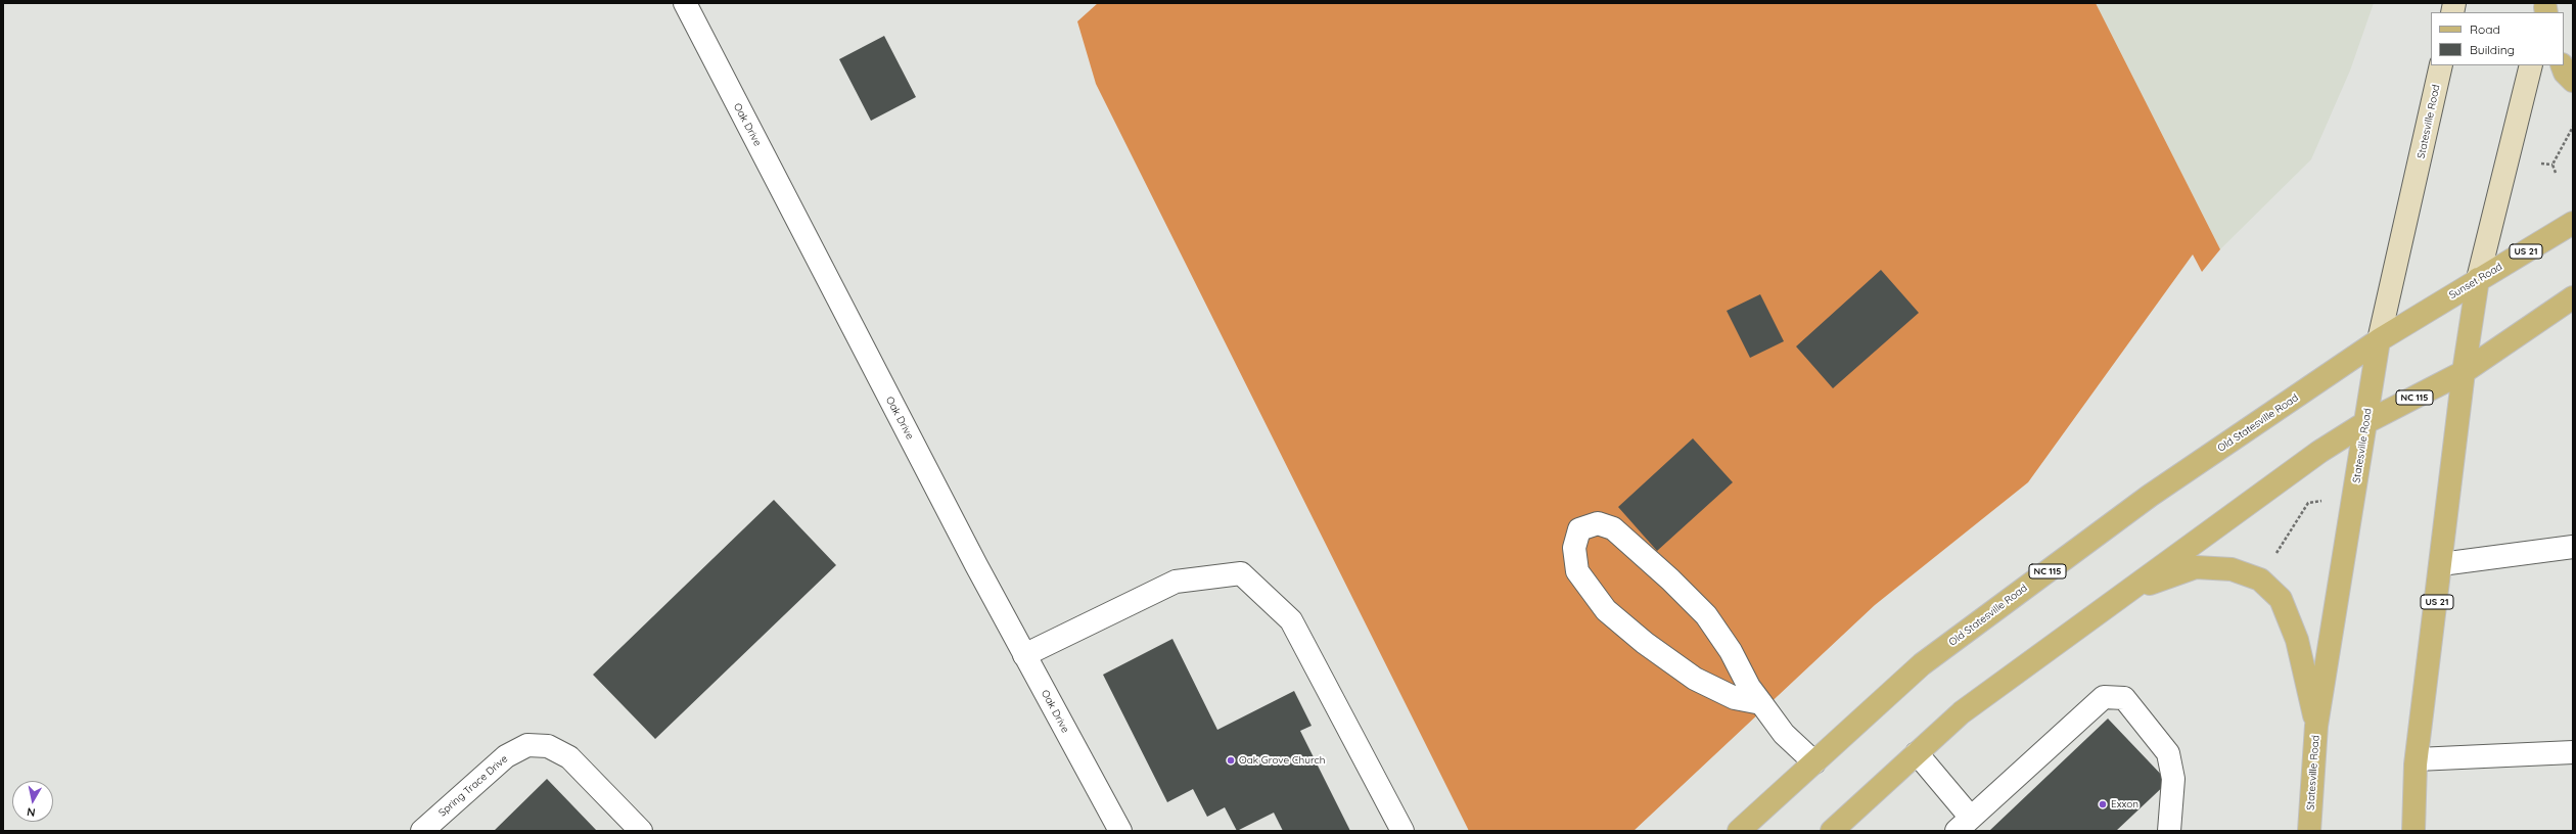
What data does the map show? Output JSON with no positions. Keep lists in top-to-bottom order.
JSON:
{
  "streets": {
    "main road": [
      "Statesville Road",
      "US 21",
      "Sunset Road",
      "NC 115",
      "Old Statesville Road"
    ],
    "street": ["Oak Drive", "Spring Trace Drive"]
  },
  "crossings": [
    ["Statesville Road", "Sunset Road"],
    ["Statesville Road", "NC 115"],
    ["Statesville Road", "Old Statesville Road"],
    ["US 21", "NC 115"],
    ["Sunset Road", "Old Statesville Road"]
  ],
  "places": ["Oak Grove Church", "Exxon"],
  "legend": ["Road", "Building"],
  "north": "bottom"
}
